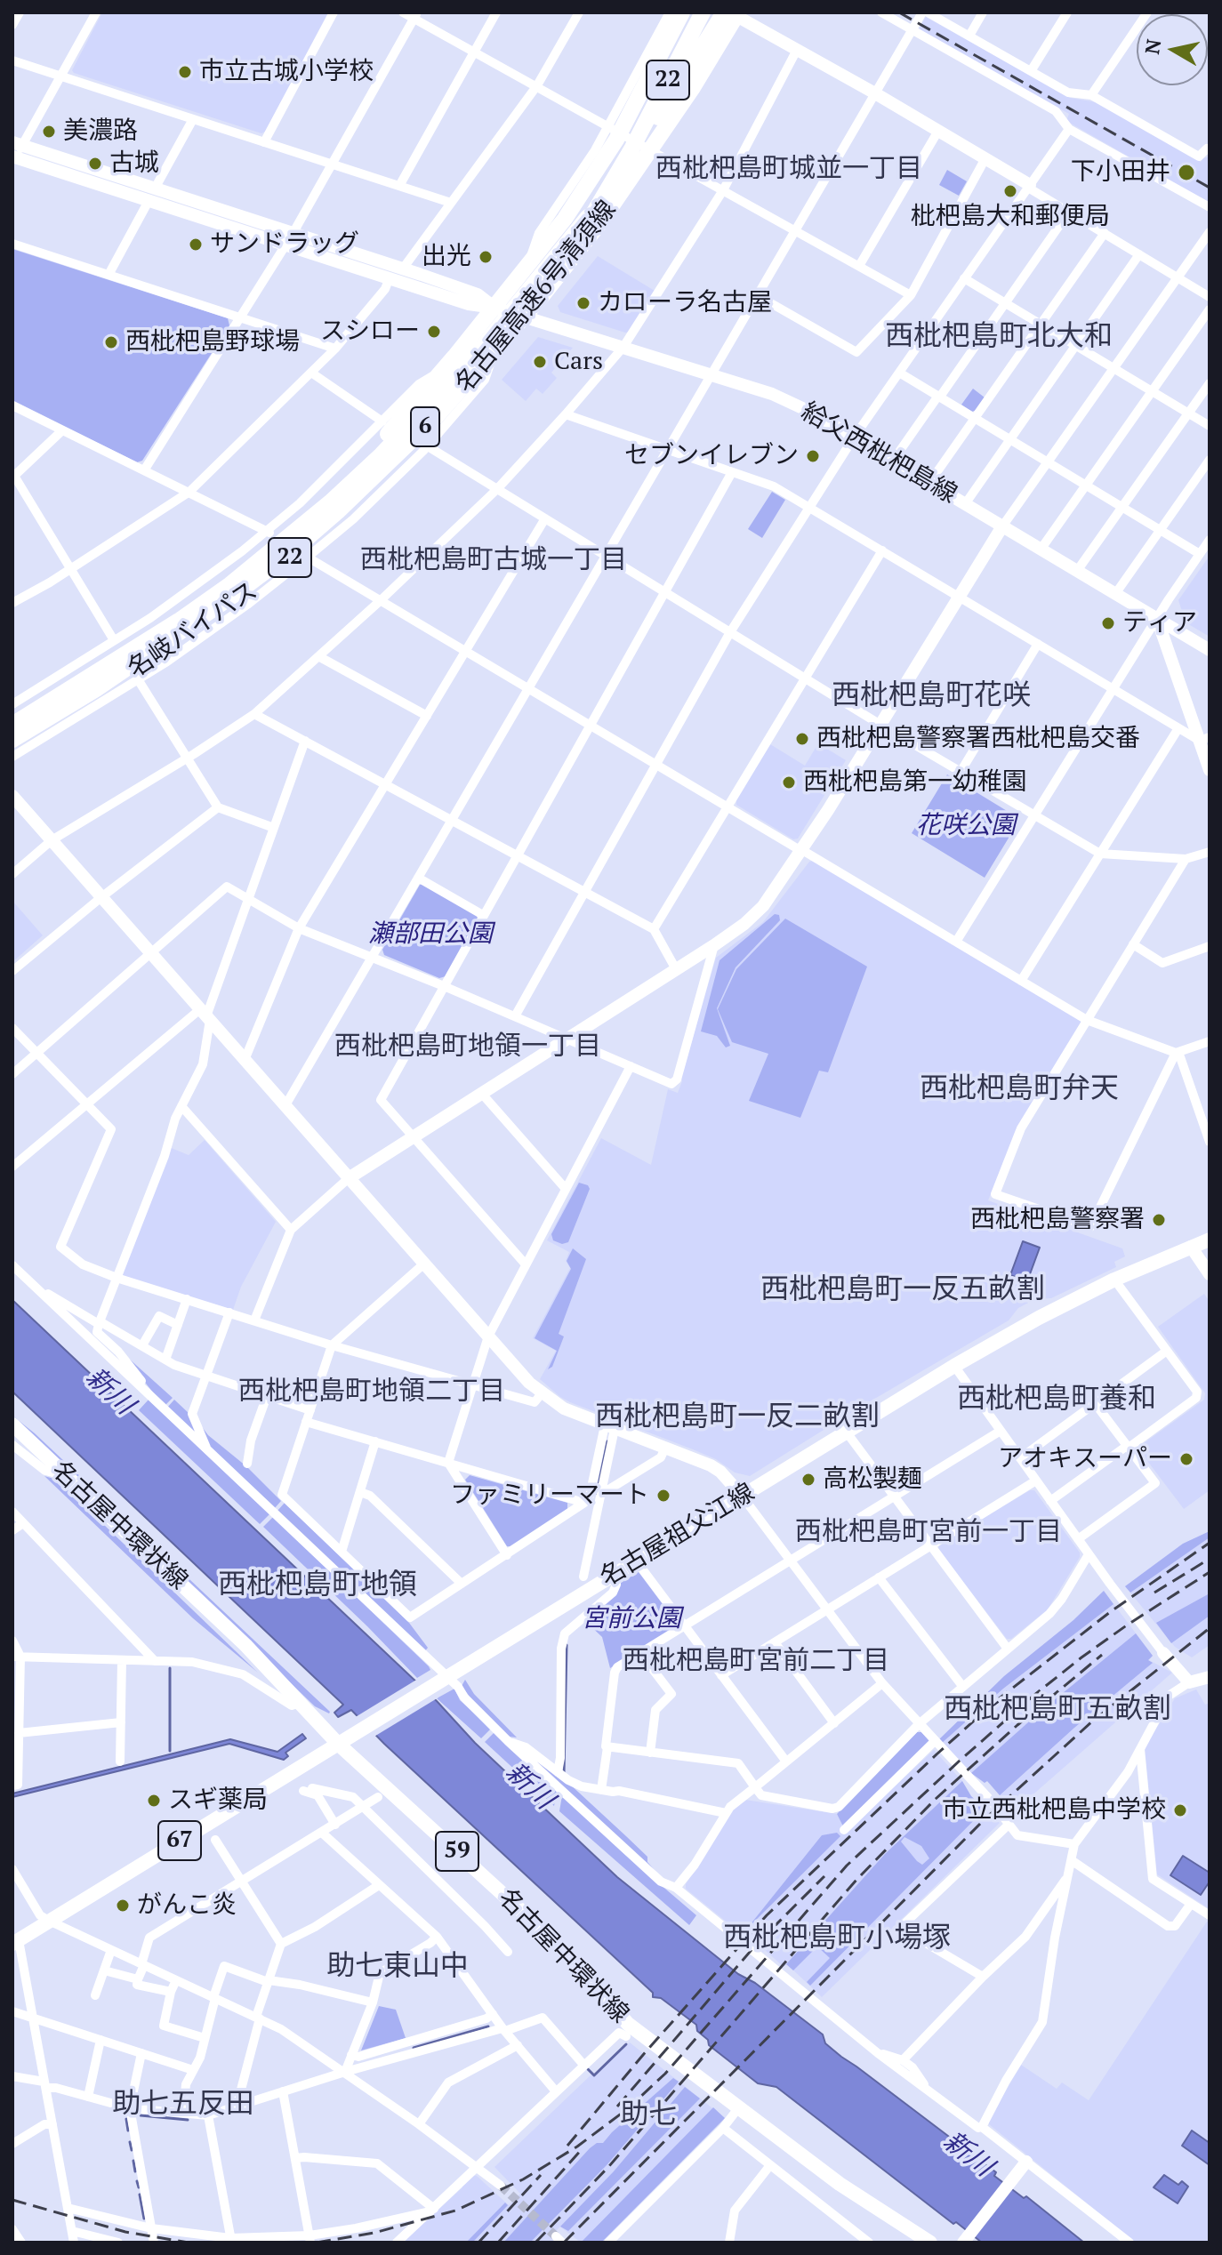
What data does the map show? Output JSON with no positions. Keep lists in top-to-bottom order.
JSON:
{
  "streets": {
    "highway": [
      "22",
      "名古屋高速6号清須線",
      "6",
      "名岐バイパス"
    ],
    "main road": [
      "名古屋中環状線",
      "名古屋祖父江線",
      "67",
      "59"
    ],
    "street": ["給父西枇杷島線"]
  },
  "crossings": [
    ["名古屋高速6号清須線", "名岐バイパス"],
    ["給父西枇杷島線", "名岐バイパス"],
    ["名古屋中環状線", "名古屋祖父江線"]
  ],
  "districts": [
    "西枇杷島町城並一丁目",
    "西枇杷島町北大和",
    "西枇杷島町古城一丁目",
    "西枇杷島町花咲",
    "西枇杷島町地領一丁目",
    "西枇杷島町弁天",
    "西枇杷島町一反五畝割",
    "西枇杷島町地領二丁目",
    "西枇杷島町養和",
    "西枇杷島町一反二畝割",
    "西枇杷島町宮前一丁目",
    "西枇杷島町地領",
    "西枇杷島町宮前二丁目",
    "西枇杷島町五畝割",
    "西枇杷島町小場塚",
    "助七東山中",
    "助七五反田",
    "助七"
  ],
  "water": ["新川"],
  "parks": ["花咲公園", "瀬部田公園", "宮前公園"],
  "places": [
    "市立古城小学校",
    "美濃路",
    "古城",
    "下小田井",
    "枇杷島大和郵便局",
    "サンドラッグ",
    "出光",
    "カローラ名古屋",
    "スシロー",
    "西枇杷島野球場",
    "Cars",
    "セブンイレブン",
    "ティア",
    "西枇杷島警察署西枇杷島交番",
    "西枇杷島第一幼稚園",
    "西枇杷島警察署",
    "アオキスーパー",
    "高松製麺",
    "ファミリーマート",
    "スギ薬局",
    "市立西枇杷島中学校",
    "がんこ炎"
  ],
  "north": "left"
}
